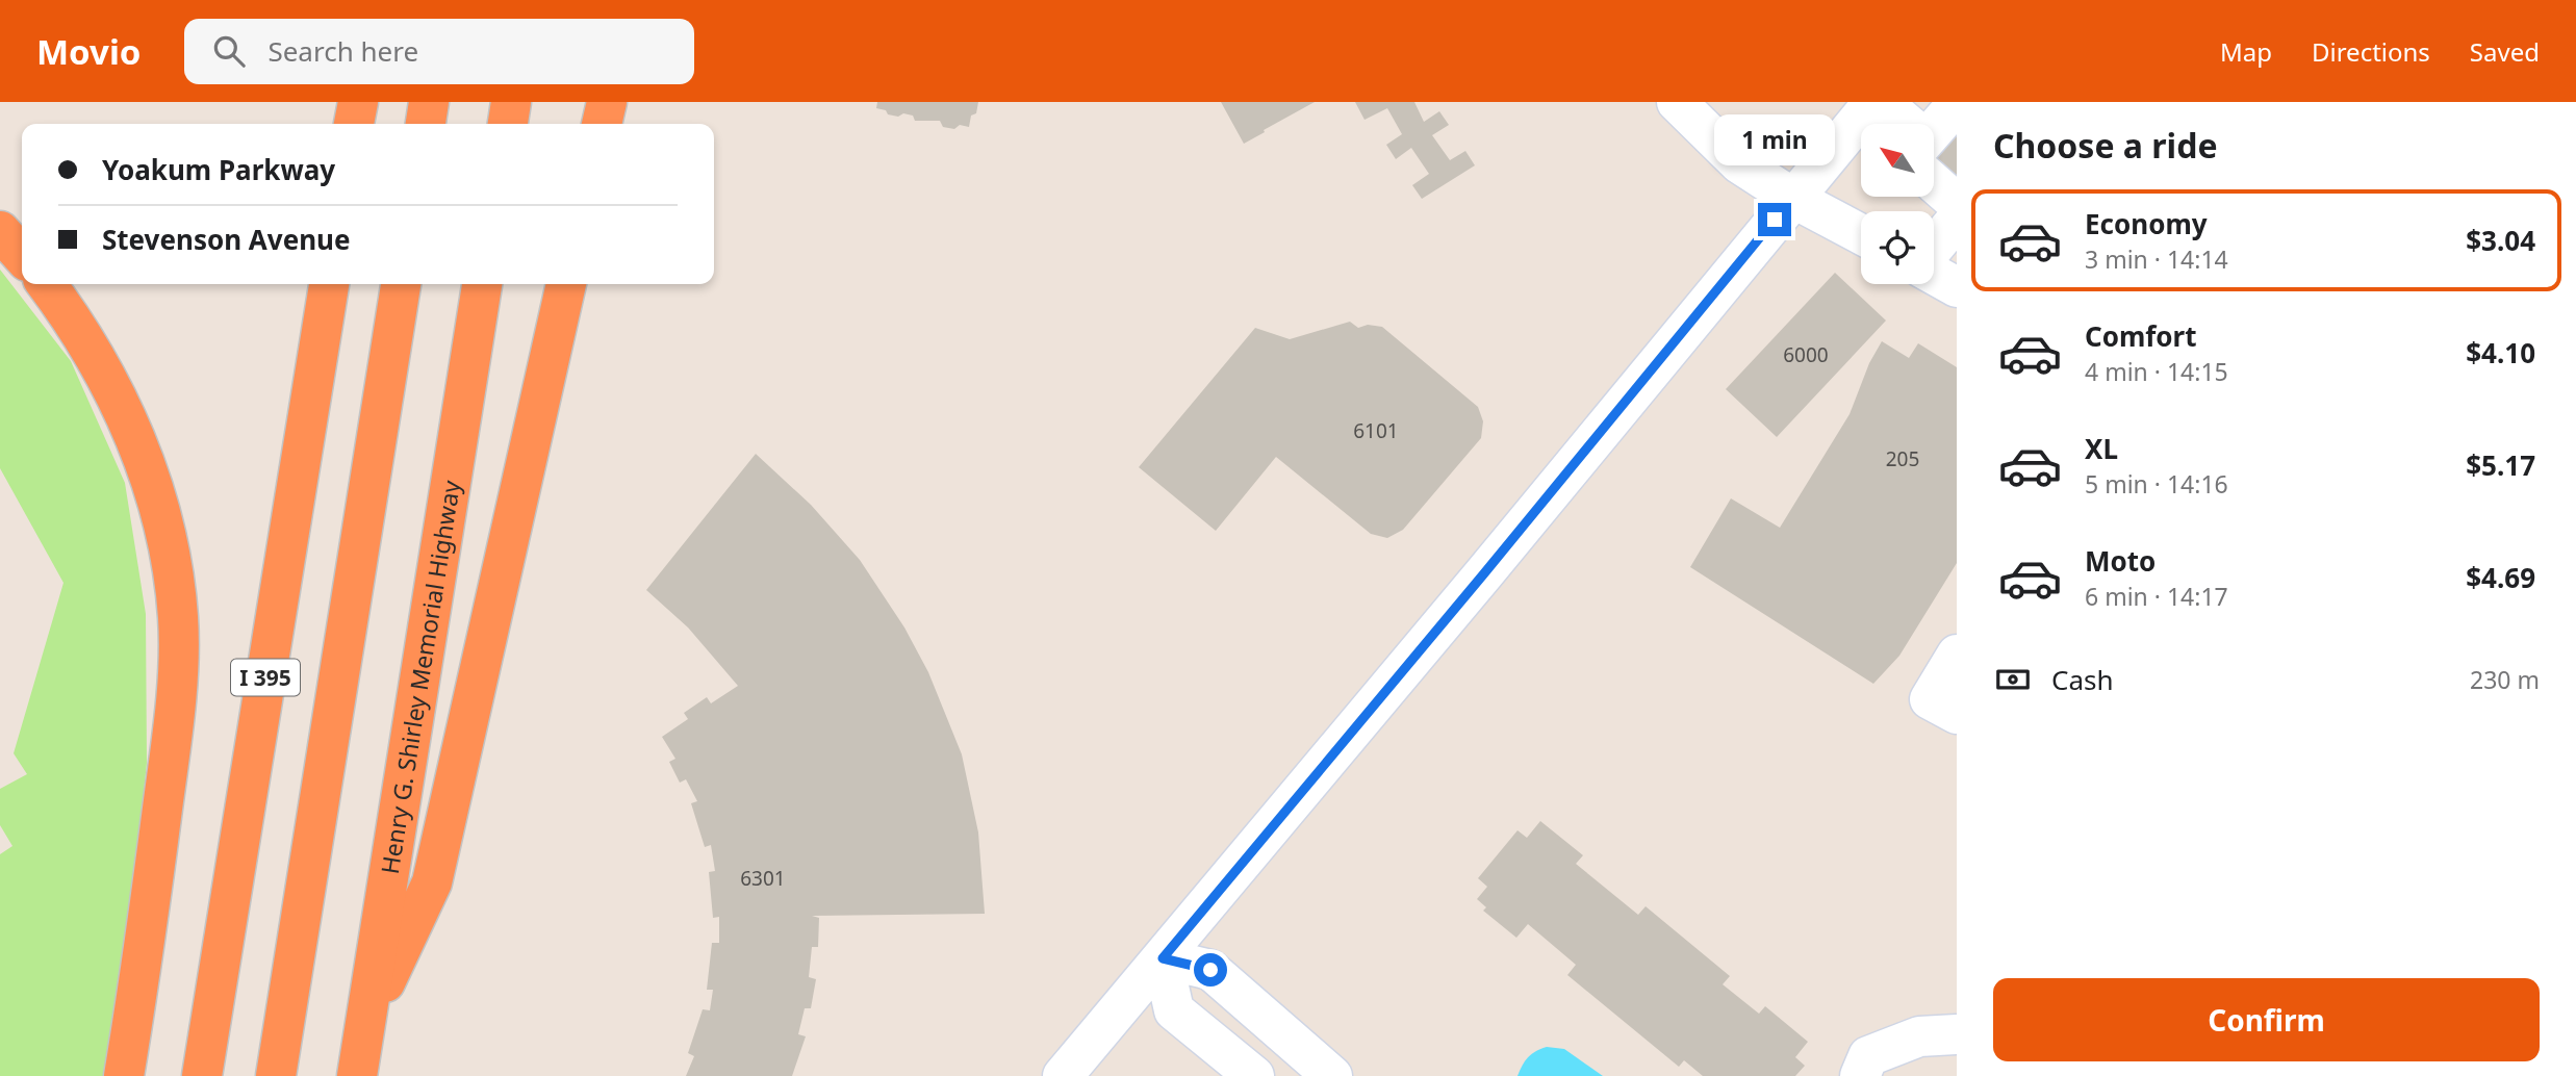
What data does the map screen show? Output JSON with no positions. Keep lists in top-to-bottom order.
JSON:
{
  "streets": {
    "highway": ["I 395", "Henry G. Shirley Memorial Highway"]
  },
  "house_numbers": [
    "6000",
    "6101",
    "205",
    "6301"
  ],
  "north": "top left",
  "page": {
    "header": "Movio",
    "search": "Search here",
    "nav": ["Map", "Directions", "Saved"],
    "heading": "Choose a ride",
    "bubble": "1 min",
    "banner": ["Yoakum Parkway", "Stevenson Avenue"],
    "list": [
      {
        "name": "Economy",
        "note": "3 min · 14:14",
        "value": "$3.04"
      },
      {
        "name": "Comfort",
        "note": "4 min · 14:15",
        "value": "$4.10"
      },
      {
        "name": "XL",
        "note": "5 min · 14:16",
        "value": "$5.17"
      },
      {
        "name": "Moto",
        "note": "6 min · 14:17",
        "value": "$4.69"
      }
    ],
    "pay": ["Cash", "230 m"],
    "buttons": "Confirm"
  }
}
